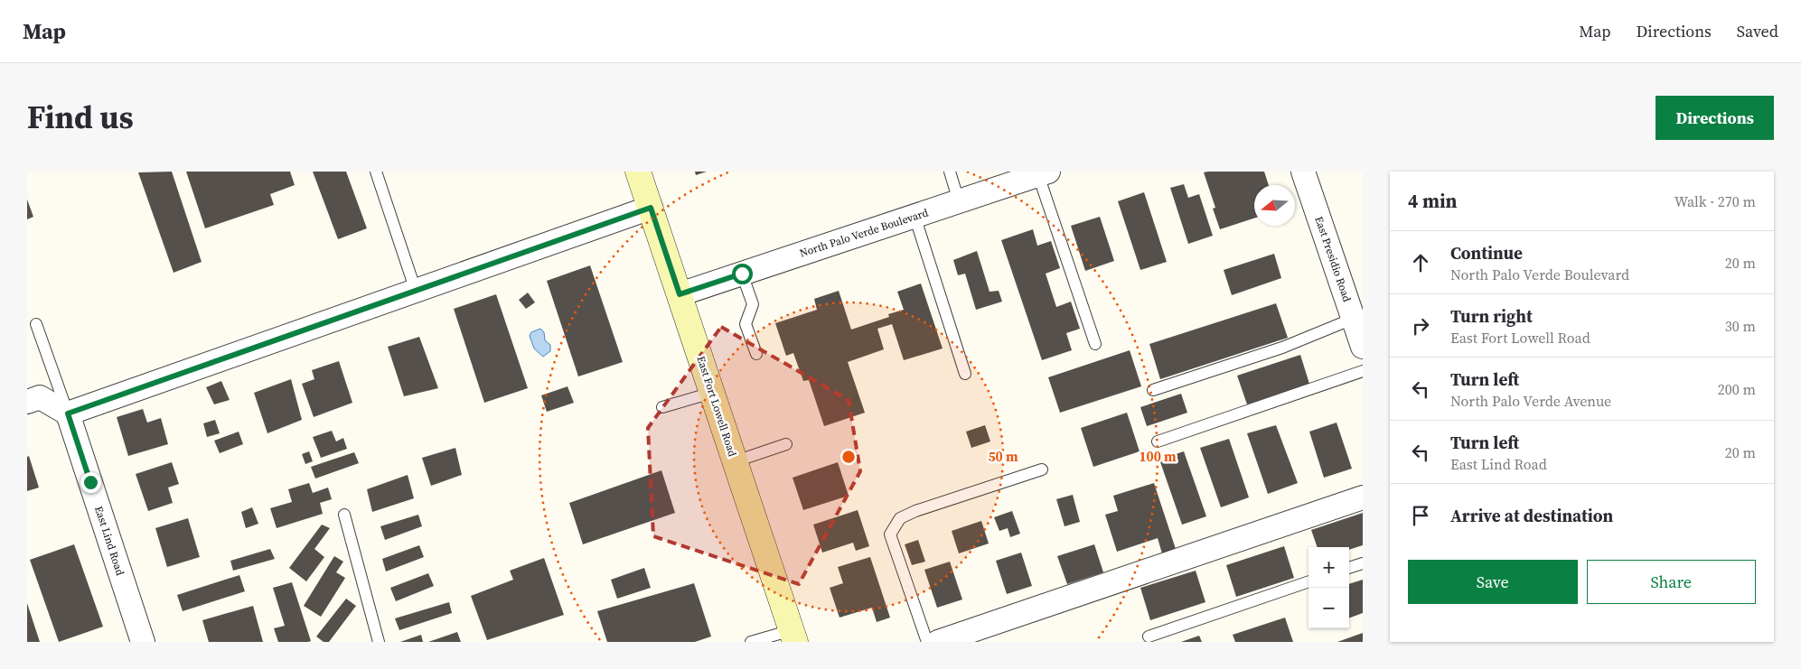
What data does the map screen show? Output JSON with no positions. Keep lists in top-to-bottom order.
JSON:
{
  "streets": {
    "main road": ["East Fort Lowell Road"],
    "street": ["North Palo Verde Boulevard", "East Presidio Road", "East Lind Road"]
  },
  "crossings": [
    ["North Palo Verde Boulevard", "East Fort Lowell Road"]
  ],
  "north": "left",
  "page": {
    "header": "Map",
    "nav": ["Map", "Directions", "Saved"],
    "title": "Find us",
    "buttons": [
      "Directions",
      ["Save", "Share"]
    ],
    "heading": ["4 min", "Walk · 270 m"],
    "list": [
      ["Continue", "North Palo Verde Boulevard", "20 m"],
      ["Turn right", "East Fort Lowell Road", "30 m"],
      ["Turn left", "North Palo Verde Avenue", "200 m"],
      ["Turn left", "East Lind Road", "20 m"],
      "Arrive at destination"
    ],
    "map_buttons": ["+", "−"]
  },
  "rings": ["50 m", "100 m"]
}
